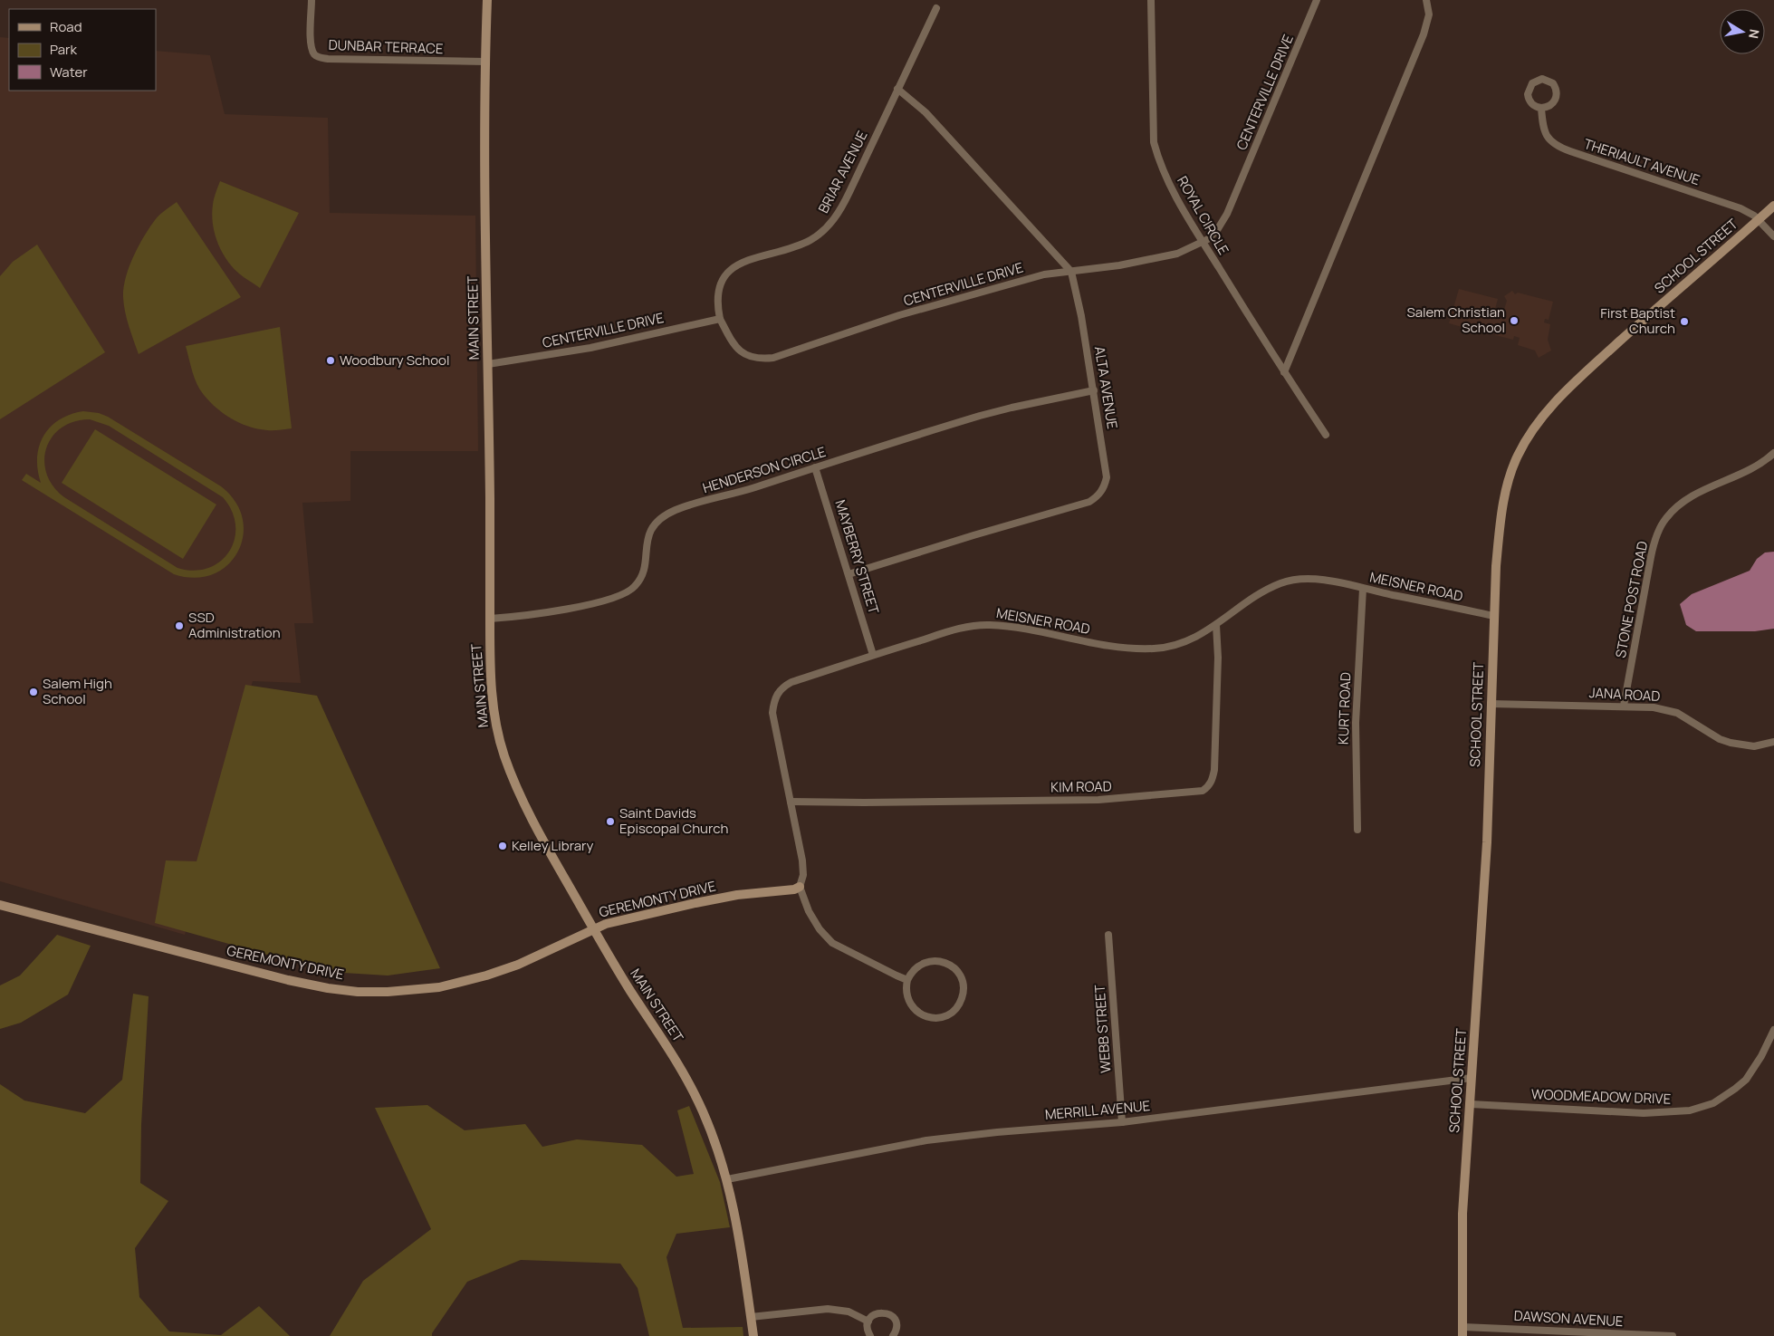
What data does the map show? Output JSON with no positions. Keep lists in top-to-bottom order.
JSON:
{
  "streets": {
    "street": [
      "DUNBAR TERRACE",
      "CENTERVILLE DRIVE",
      "THERIAULT AVENUE",
      "BRIAR AVENUE",
      "ROYAL CIRCLE",
      "SCHOOL STREET",
      "MAIN STREET",
      "ALTA AVENUE",
      "HENDERSON CIRCLE",
      "MAYBERRY STREET",
      "MEISNER ROAD",
      "STONE POST ROAD",
      "JANA ROAD",
      "KURT ROAD",
      "KIM ROAD",
      "GEREMONTY DRIVE",
      "WEBB STREET",
      "WOODMEADOW DRIVE",
      "MERRILL AVENUE",
      "DAWSON AVENUE"
    ]
  },
  "crossings": [
    ["DUNBAR TERRACE", "MAIN STREET"],
    ["CENTERVILLE DRIVE", "BRIAR AVENUE"],
    ["CENTERVILLE DRIVE", "ROYAL CIRCLE"],
    ["CENTERVILLE DRIVE", "MAIN STREET"],
    ["CENTERVILLE DRIVE", "ALTA AVENUE"],
    ["THERIAULT AVENUE", "SCHOOL STREET"],
    ["BRIAR AVENUE", "ALTA AVENUE"],
    ["SCHOOL STREET", "MEISNER ROAD"],
    ["SCHOOL STREET", "JANA ROAD"],
    ["SCHOOL STREET", "WOODMEADOW DRIVE"],
    ["SCHOOL STREET", "MERRILL AVENUE"],
    ["SCHOOL STREET", "DAWSON AVENUE"],
    ["MAIN STREET", "HENDERSON CIRCLE"],
    ["MAIN STREET", "GEREMONTY DRIVE"],
    ["MAIN STREET", "MERRILL AVENUE"],
    ["ALTA AVENUE", "HENDERSON CIRCLE"],
    ["ALTA AVENUE", "MAYBERRY STREET"],
    ["HENDERSON CIRCLE", "MAYBERRY STREET"],
    ["MAYBERRY STREET", "MEISNER ROAD"],
    ["MEISNER ROAD", "KURT ROAD"],
    ["MEISNER ROAD", "KIM ROAD"],
    ["MEISNER ROAD", "GEREMONTY DRIVE"],
    ["STONE POST ROAD", "JANA ROAD"],
    ["WEBB STREET", "MERRILL AVENUE"]
  ],
  "places": [
    "Salem Christian School",
    "First Baptist Church",
    "Woodbury School",
    "SSD Administration",
    "Salem High School",
    "Saint Davids Episcopal Church",
    "Kelley Library"
  ],
  "legend": ["Road", "Park", "Water"],
  "north": "right"
}
